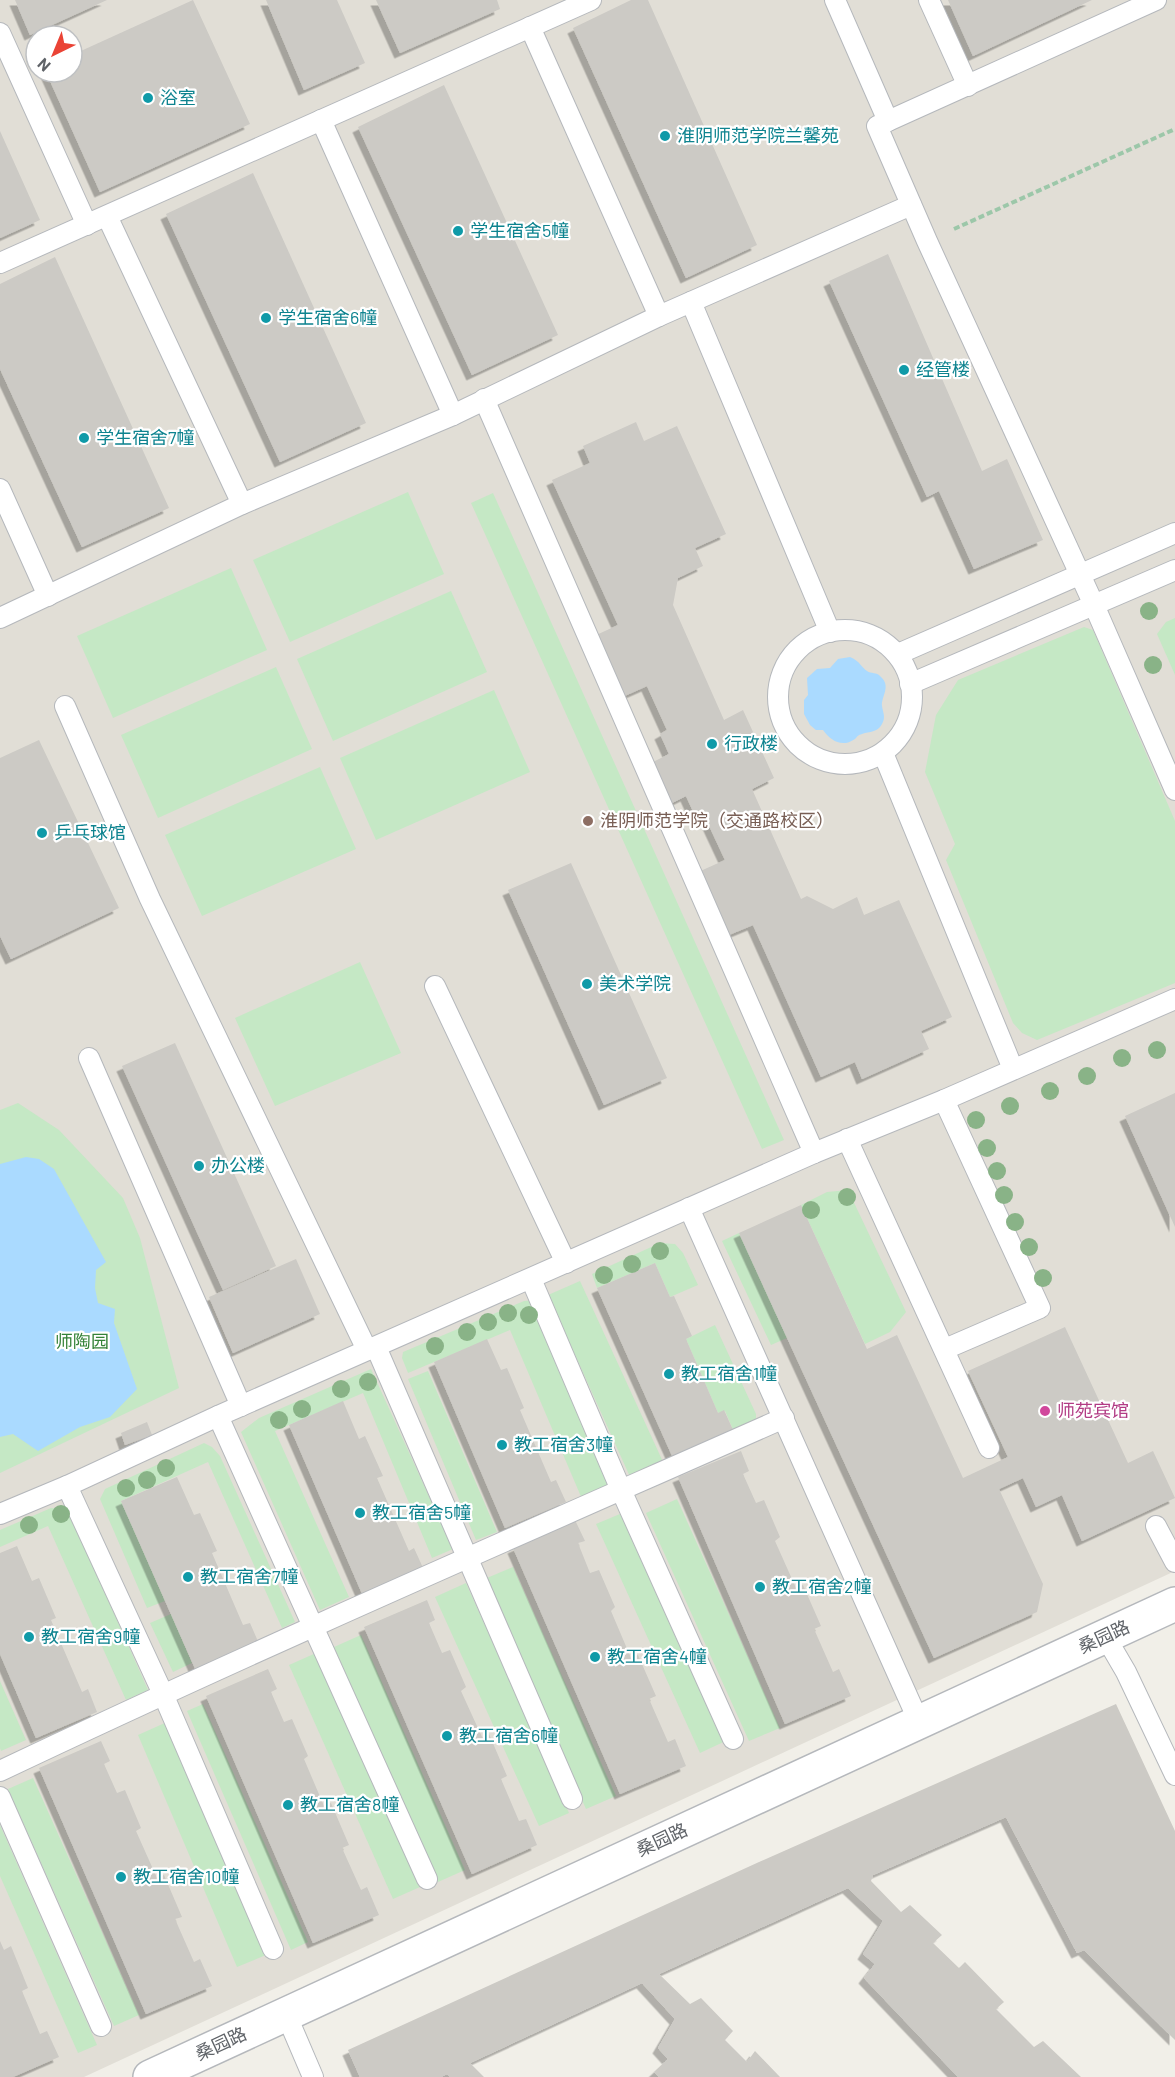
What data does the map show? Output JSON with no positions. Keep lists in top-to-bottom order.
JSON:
{
  "streets": {
    "street": ["桑园路"]
  },
  "parks": ["师陶园"],
  "places": [
    "浴室",
    "淮阴师范学院兰馨苑",
    "学生宿舍5幢",
    "学生宿舍6幢",
    "经管楼",
    "学生宿舍7幢",
    "行政楼",
    "淮阴师范学院（交通路校区）",
    "乒乓球馆",
    "美术学院",
    "办公楼",
    "教工宿舍1幢",
    "师苑宾馆",
    "教工宿舍3幢",
    "教工宿舍5幢",
    "教工宿舍7幢",
    "教工宿舍2幢",
    "教工宿舍9幢",
    "教工宿舍4幢",
    "教工宿舍6幢",
    "教工宿舍8幢",
    "教工宿舍10幢"
  ],
  "north": "bottom left"
}
